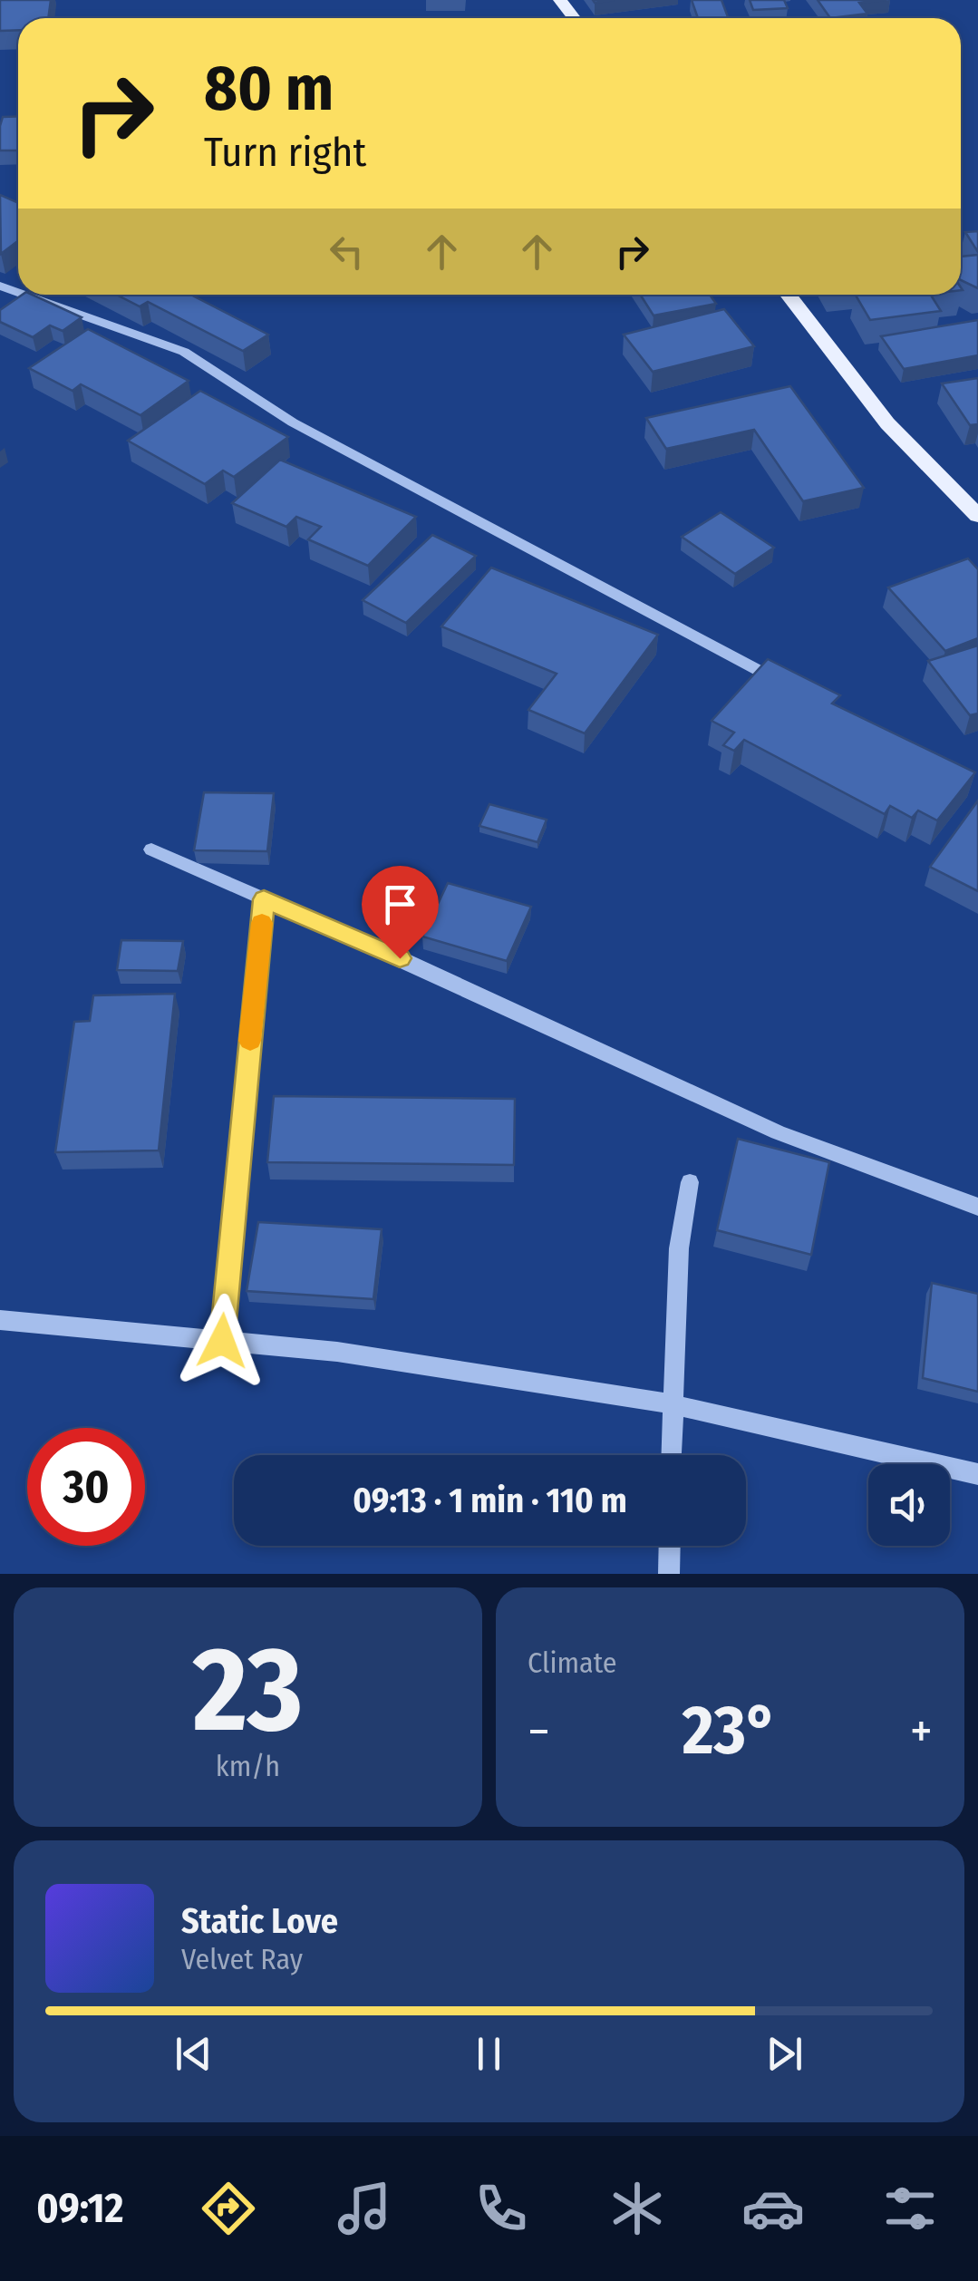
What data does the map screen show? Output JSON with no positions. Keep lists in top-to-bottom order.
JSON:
{
  "page": {
    "turn": ["80 m", "Turn right"],
    "limit": "30",
    "trip": "09:13 · 1 min · 110 m",
    "tile": [
      ["23", "km/h"],
      "Climate"
    ],
    "heat": ["−", "23°", "+"],
    "song": ["Static Love", "Velvet Ray"],
    "tabs": "09:12"
  }
}
